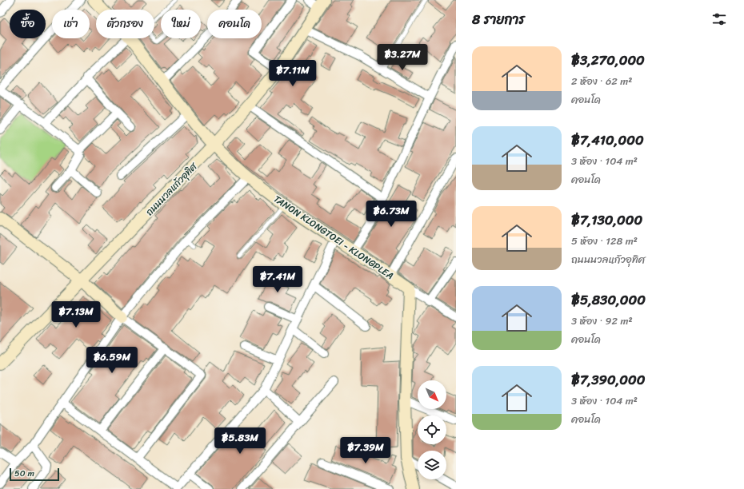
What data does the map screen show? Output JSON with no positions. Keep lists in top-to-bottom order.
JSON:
{
  "streets": {
    "street": ["ถนนนวลแก้วอุทิศ", "TANON KLONGTOEI - KLONGPLEA"]
  },
  "crossings": [
    ["ถนนนวลแก้วอุทิศ", "TANON KLONGTOEI - KLONGPLEA"]
  ],
  "scale_bar": "50 m",
  "north": "bottom right",
  "page": {
    "heading": "8 รายการ",
    "chip": [
      "ซื้อ",
      "เช่า",
      "ตัวกรอง",
      "ใหม่",
      "คอนโด"
    ],
    "list": [
      {
        "name": "฿3,270,000",
        "note": "2 ห้อง · 62 m² · คอนโด"
      },
      {
        "name": "฿7,410,000",
        "note": "3 ห้อง · 104 m² · คอนโด"
      },
      {
        "name": "฿7,130,000",
        "note": "5 ห้อง · 128 m² · ถนนนวลแก้วอุทิศ"
      },
      {
        "name": "฿5,830,000",
        "note": "3 ห้อง · 92 m² · คอนโด"
      },
      {
        "name": "฿7,390,000",
        "note": "3 ห้อง · 104 m² · คอนโด"
      }
    ],
    "price": [
      "฿3.27M",
      "฿7.11M",
      "฿6.73M",
      "฿7.41M",
      "฿7.13M",
      "฿6.59M",
      "฿5.83M",
      "฿7.39M"
    ],
    "scale": "50 m"
  }
}
